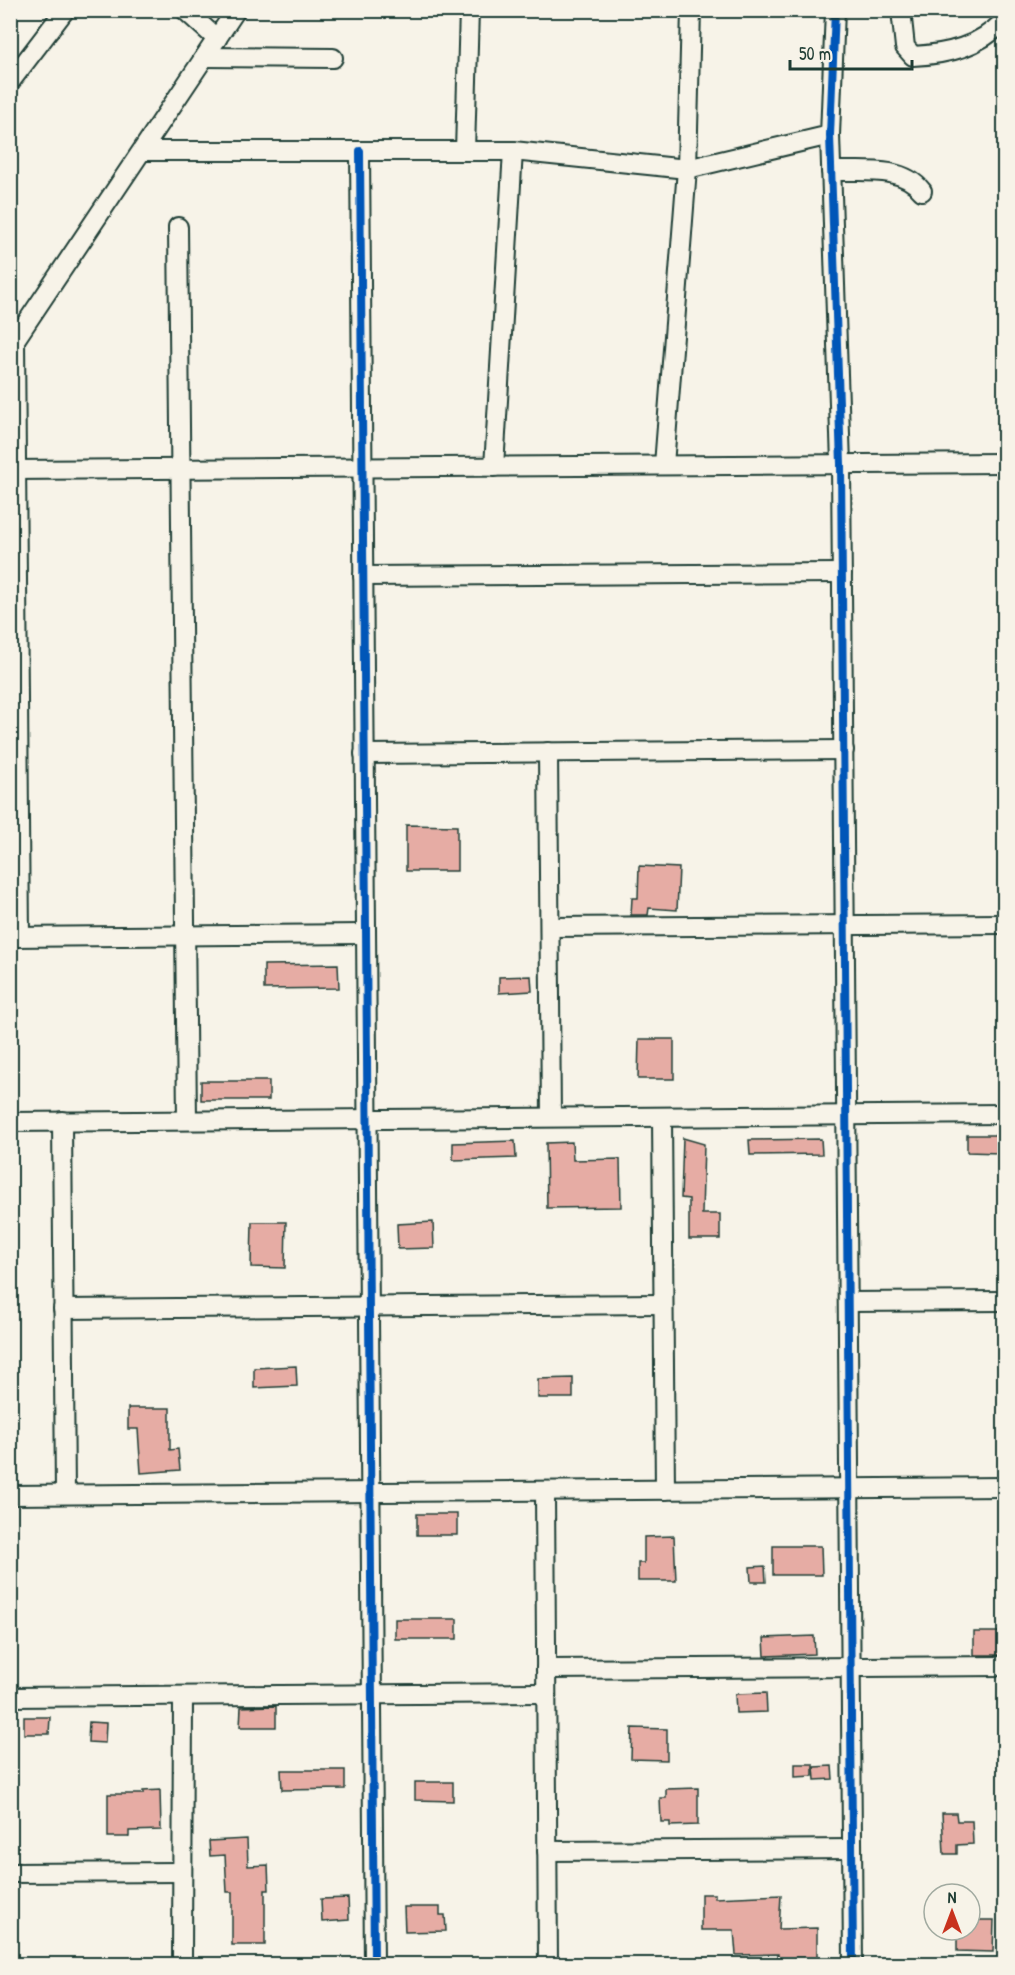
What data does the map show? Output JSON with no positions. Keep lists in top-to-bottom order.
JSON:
{
  "scale_bar": "50 m",
  "north": "top"
}
